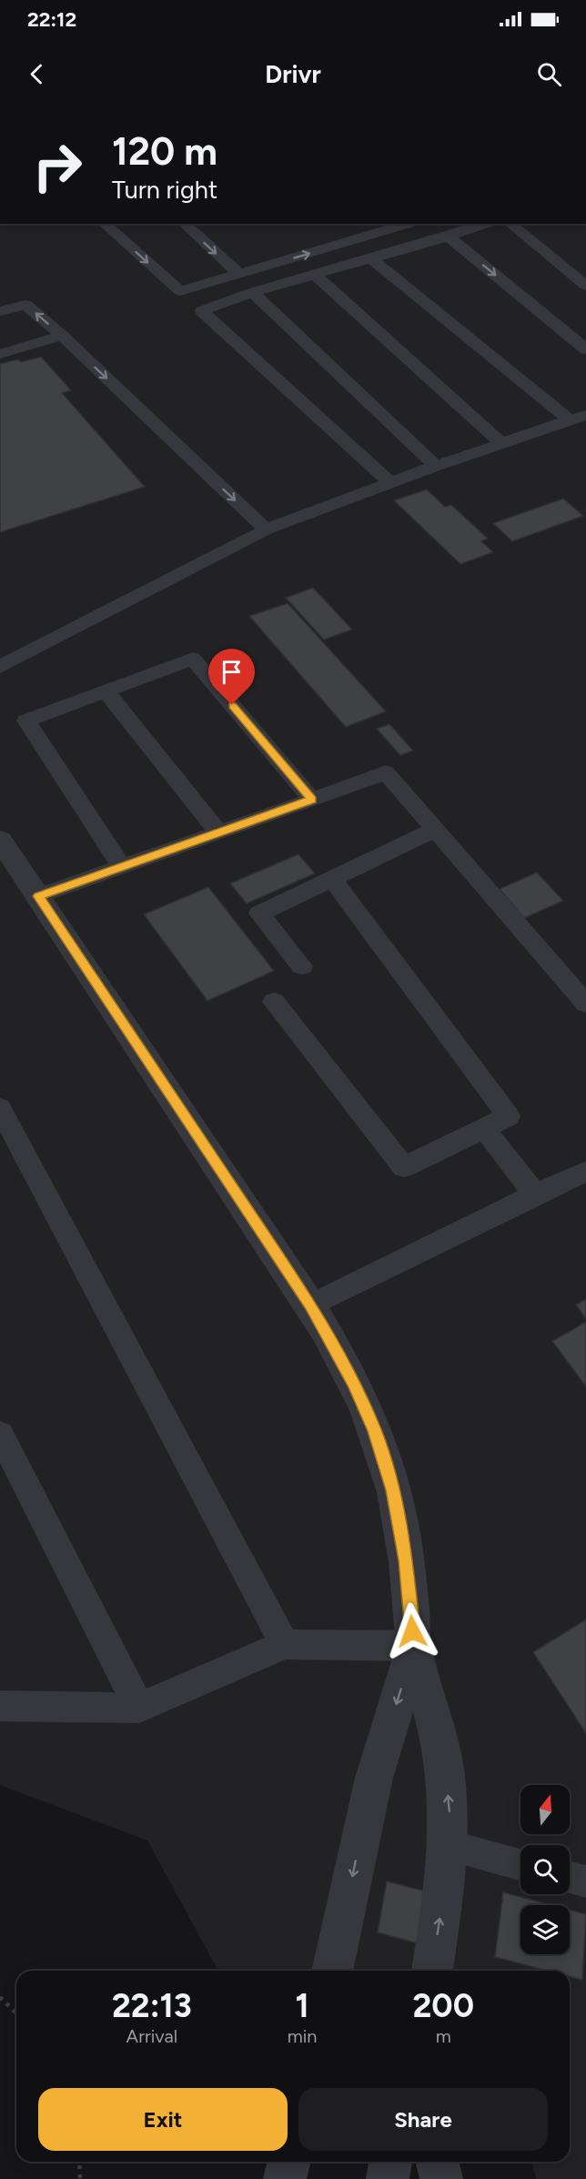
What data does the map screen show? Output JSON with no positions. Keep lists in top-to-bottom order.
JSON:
{
  "north": "top",
  "page": {
    "status": "22:12",
    "header": "Drivr",
    "turn": ["120 m", "Turn right"],
    "eta": [
      "22:13",
      "Arrival",
      "1",
      "min",
      "200",
      "m"
    ],
    "buttons": ["Exit", "Share"]
  }
}
